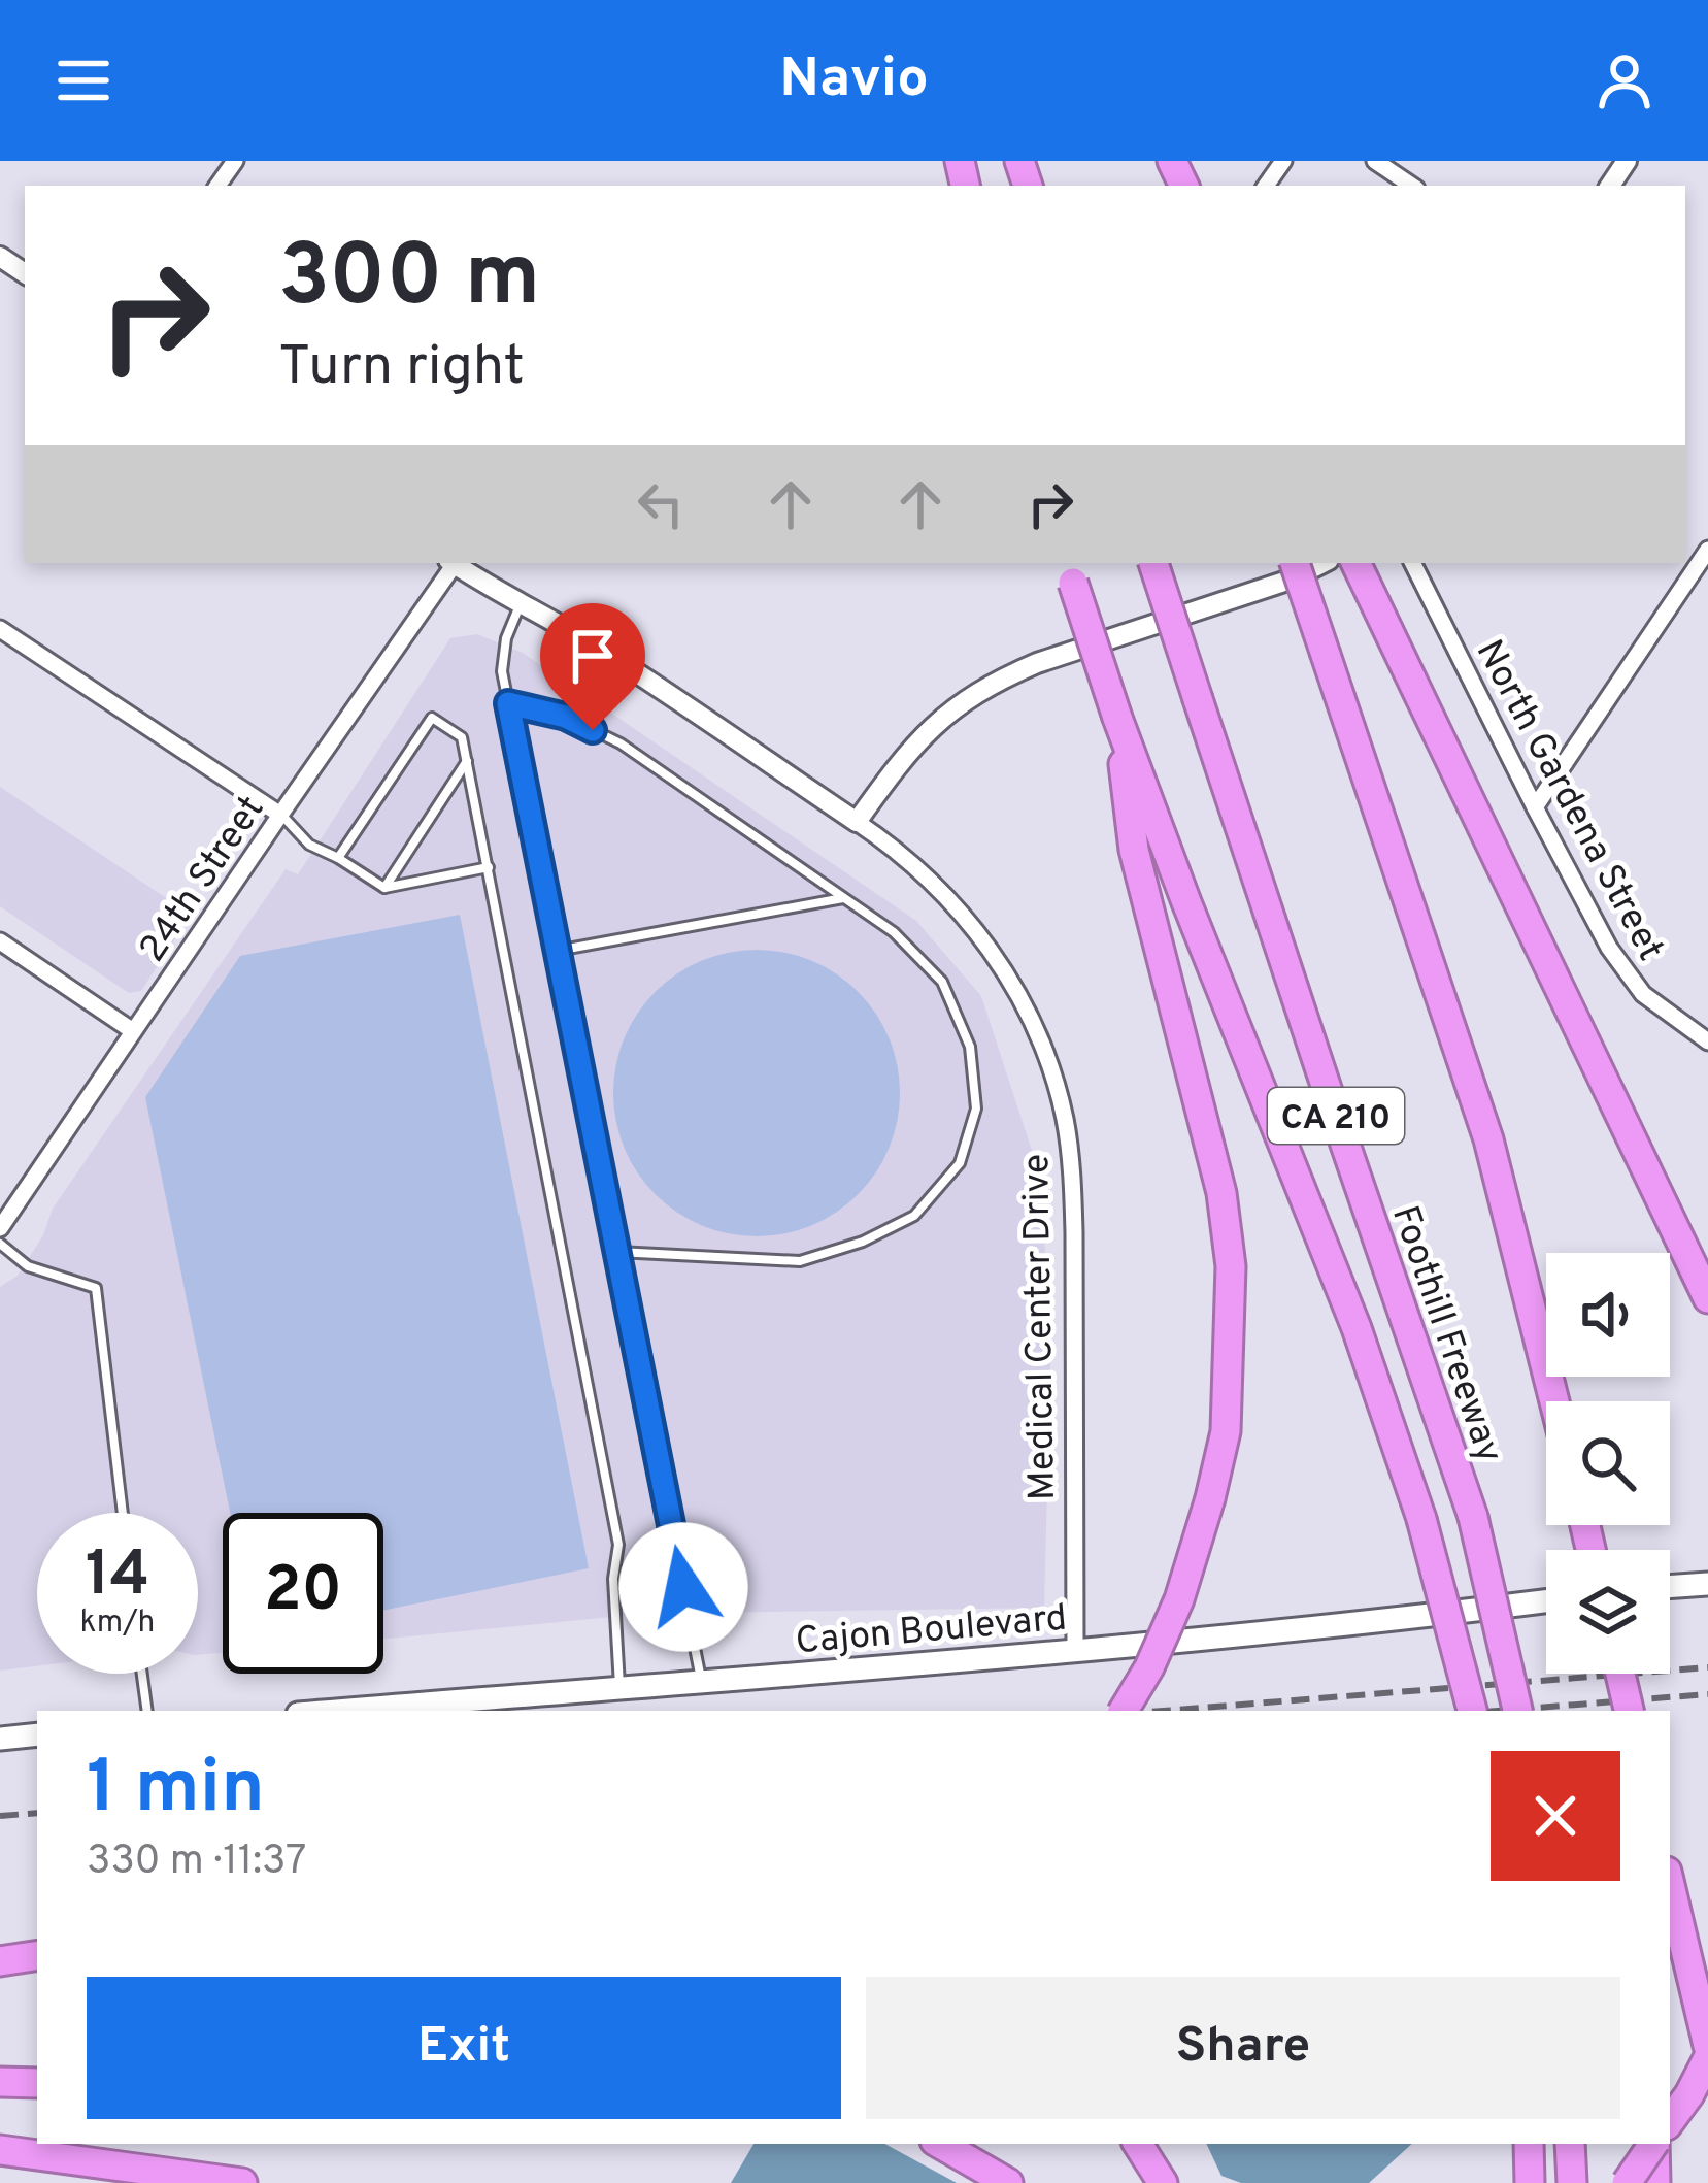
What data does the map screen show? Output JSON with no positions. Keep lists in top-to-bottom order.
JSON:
{
  "streets": {
    "highway": ["CA 210", "Foothill Freeway"],
    "main road": ["Cajon Boulevard"],
    "street": ["North Gardena Street", "24th Street", "Medical Center Drive"]
  },
  "crossings": [
    ["Medical Center Drive", "Cajon Boulevard"]
  ],
  "page": {
    "header": "Navio",
    "turn": ["300 m", "Turn right"],
    "speed": "14 km/h",
    "limit": "20",
    "heading": ["1 min", "330 m · 11:37"],
    "buttons": ["Exit", "Share"]
  }
}
